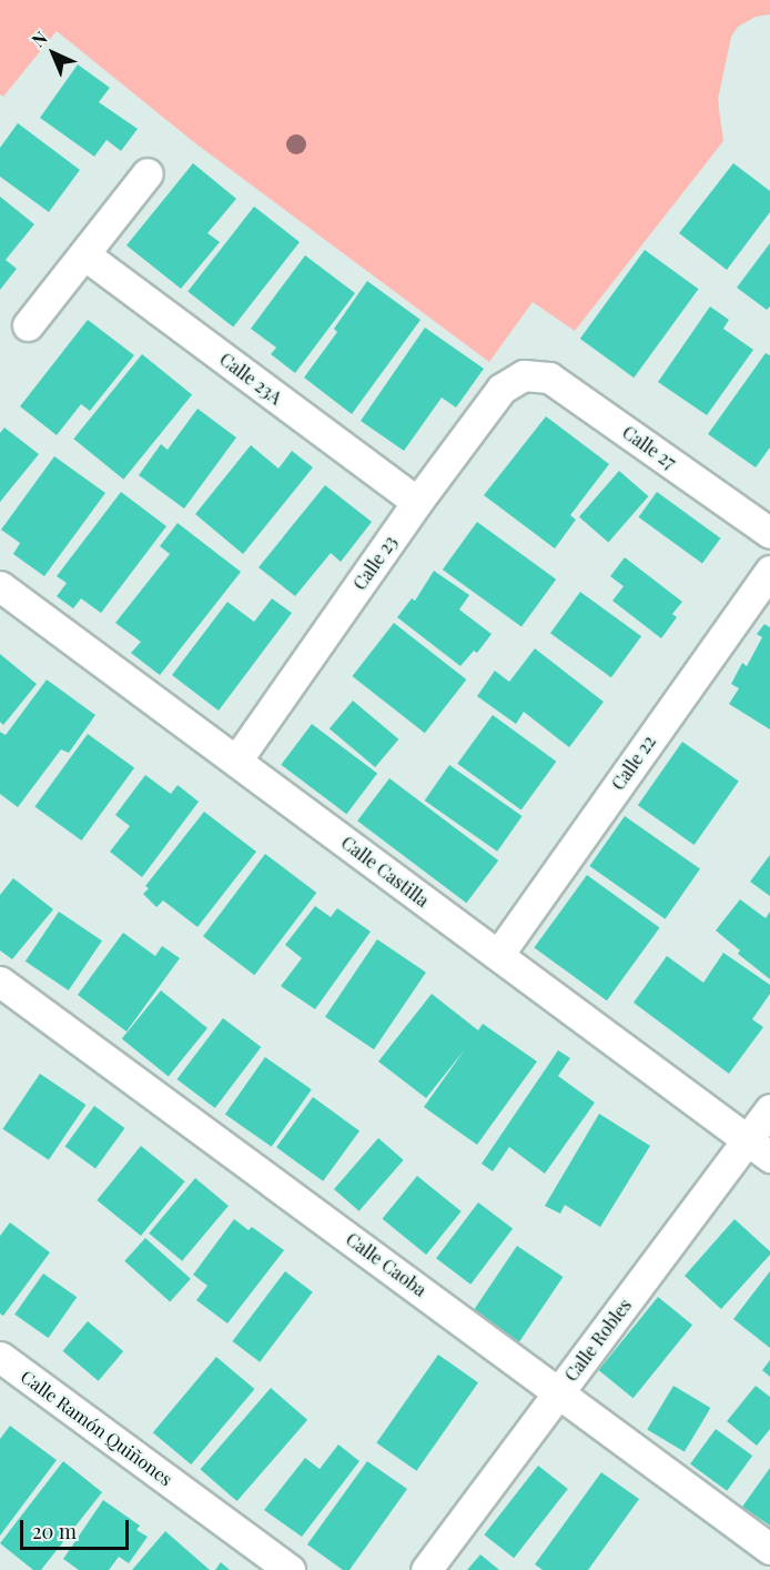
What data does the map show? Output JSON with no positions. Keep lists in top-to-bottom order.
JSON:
{
  "streets": {
    "street": [
      "Calle 23A",
      "Calle 27",
      "Calle 23",
      "Calle 22",
      "Calle Castilla",
      "Calle Caoba",
      "Calle Robles",
      "Calle Ramón Quiñones"
    ]
  },
  "crossings": [
    ["Calle 23A", "Calle 23"],
    ["Calle 27", "Calle 23"],
    ["Calle 23", "Calle Castilla"],
    ["Calle 22", "Calle Castilla"],
    ["Calle Castilla", "Calle Robles"],
    ["Calle Caoba", "Calle Robles"]
  ],
  "scale_bar": "20 m",
  "north": "top left"
}
